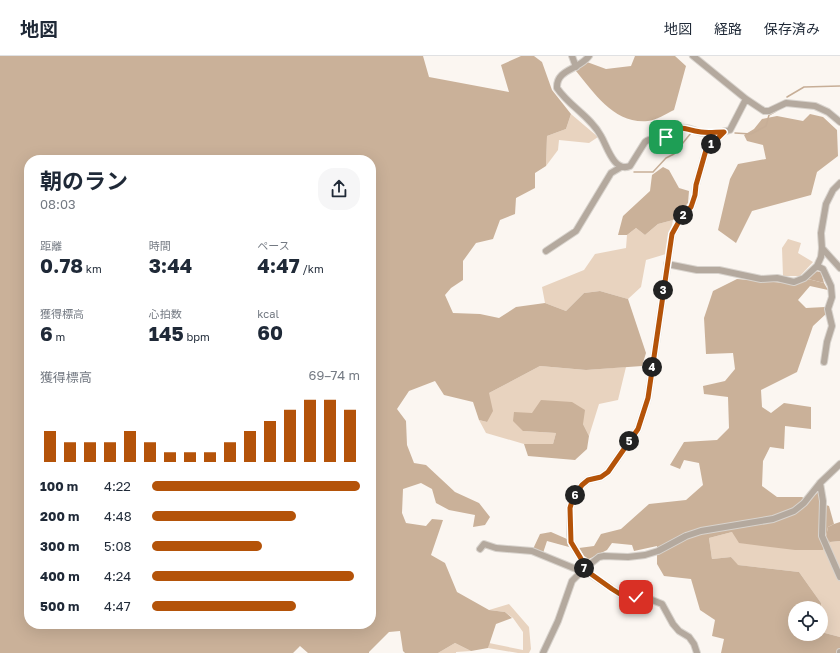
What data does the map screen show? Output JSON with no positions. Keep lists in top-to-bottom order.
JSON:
{
  "page": {
    "header": "地図",
    "nav": ["地図", "経路", "保存済み"],
    "pins": [
      "1",
      "2",
      "3",
      "4",
      "5",
      "6",
      "7"
    ],
    "heading": ["朝のラン", "08:03"],
    "stats": [
      ["距離", "0.78 km"],
      ["時間", "3:44"],
      ["ペース", "4:47 /km"],
      ["獲得標高", "6 m"],
      ["心拍数", "145 bpm"],
      ["kcal", "60"]
    ],
    "chart": ["獲得標高", "69–74 m"],
    "list": [
      {
        "name": "100 m",
        "note": "4:22"
      },
      {
        "name": "200 m",
        "note": "4:48"
      },
      {
        "name": "300 m",
        "note": "5:08"
      },
      {
        "name": "400 m",
        "note": "4:24"
      },
      {
        "name": "500 m",
        "note": "4:47"
      }
    ]
  }
}
